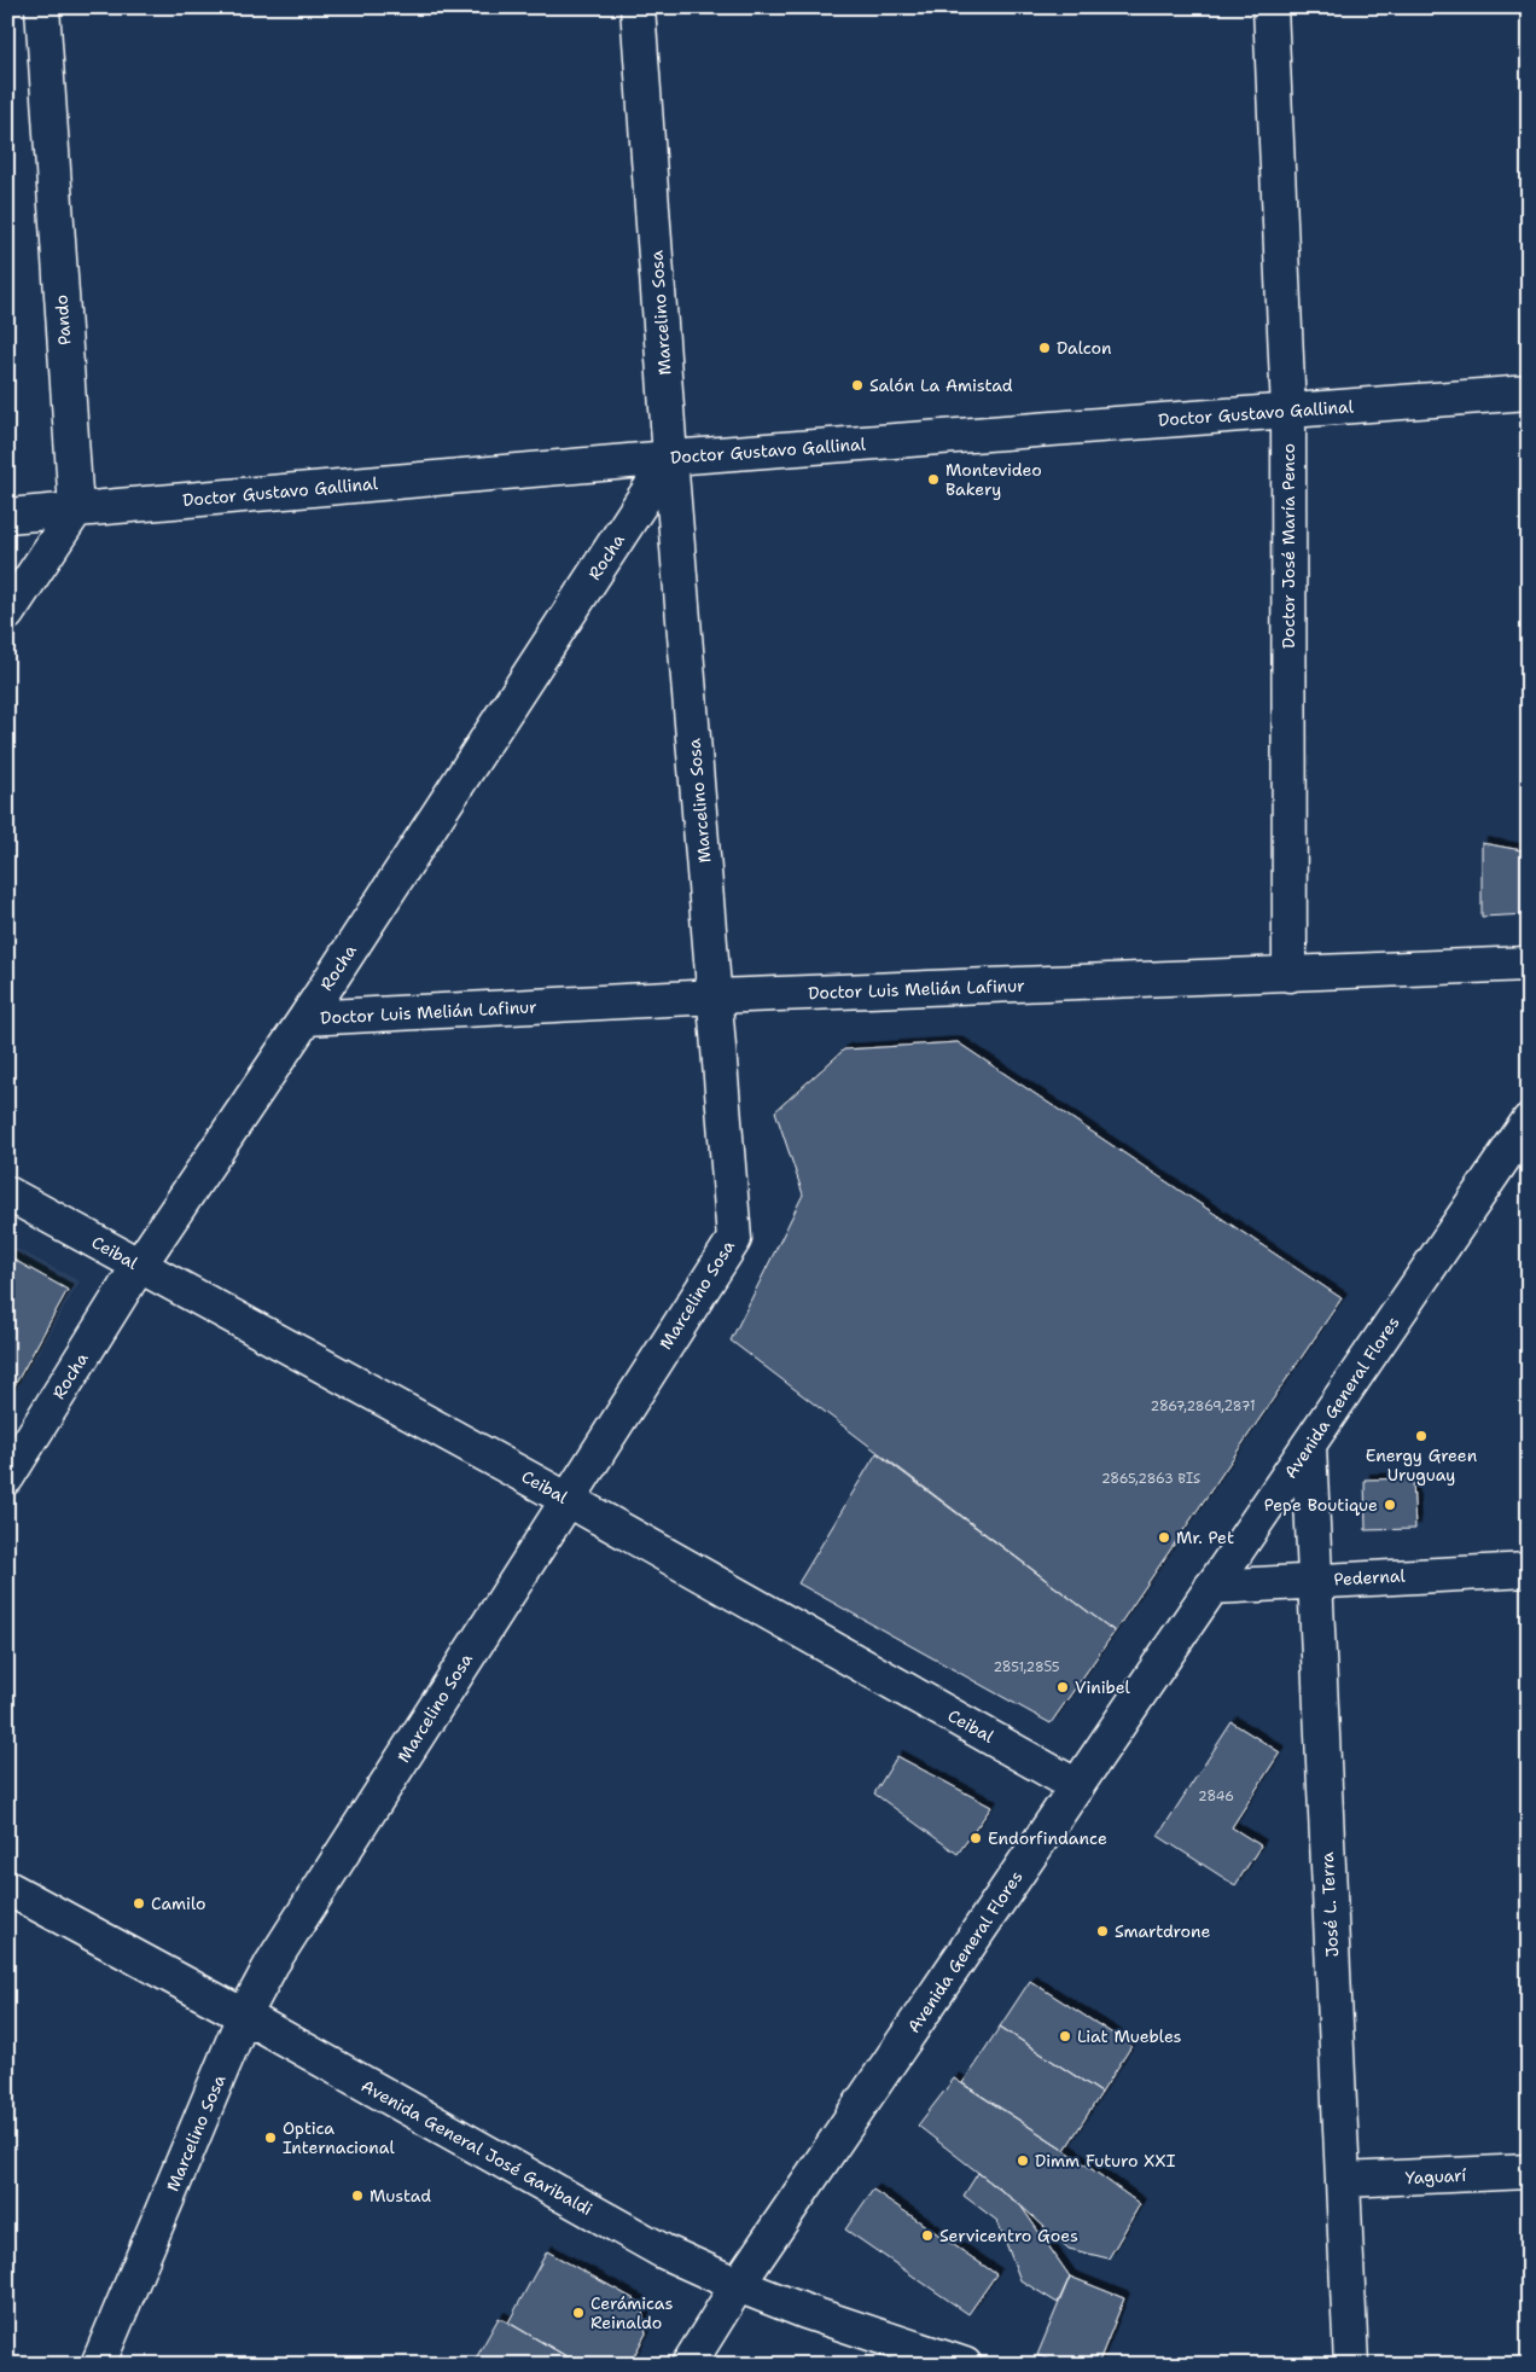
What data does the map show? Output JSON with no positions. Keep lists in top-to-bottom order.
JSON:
{
  "streets": {
    "street": [
      "Marcelino Sosa",
      "Pando",
      "Doctor Gustavo Gallinal",
      "Doctor José María Penco",
      "Rocha",
      "Doctor Luis Melián Lafinur",
      "Ceibal",
      "Avenida General Flores",
      "Pedernal",
      "José L. Terra",
      "Avenida General José Garibaldi",
      "Yaguarí"
    ]
  },
  "crossings": [
    ["Marcelino Sosa", "Doctor Gustavo Gallinal"],
    ["Marcelino Sosa", "Rocha"],
    ["Marcelino Sosa", "Doctor Luis Melián Lafinur"],
    ["Marcelino Sosa", "Ceibal"],
    ["Marcelino Sosa", "Avenida General José Garibaldi"],
    ["Pando", "Doctor Gustavo Gallinal"],
    ["Doctor Gustavo Gallinal", "Doctor José María Penco"],
    ["Doctor Gustavo Gallinal", "Rocha"],
    ["Doctor José María Penco", "Doctor Luis Melián Lafinur"],
    ["Rocha", "Doctor Luis Melián Lafinur"],
    ["Rocha", "Ceibal"],
    ["Ceibal", "Avenida General Flores"],
    ["Avenida General Flores", "Pedernal"],
    ["Avenida General Flores", "José L. Terra"],
    ["Avenida General Flores", "Avenida General José Garibaldi"],
    ["Pedernal", "José L. Terra"],
    ["José L. Terra", "Yaguarí"]
  ],
  "places": [
    "Dalcon",
    "Salón La Amistad",
    "Montevideo Bakery",
    "Energy Green Uruguay",
    "Pepe Boutique",
    "Mr. Pet",
    "Vinibel",
    "Endorfindance",
    "Camilo",
    "Smartdrone",
    "Liat Muebles",
    "Optica Internacional",
    "Dimm Futuro XXI",
    "Mustad",
    "Servicentro Goes",
    "Cerámicas Reinaldo"
  ],
  "house_numbers": [
    "2867,2869,2871",
    "2865,2863 BIS",
    "2851,2855",
    "2846"
  ]
}
